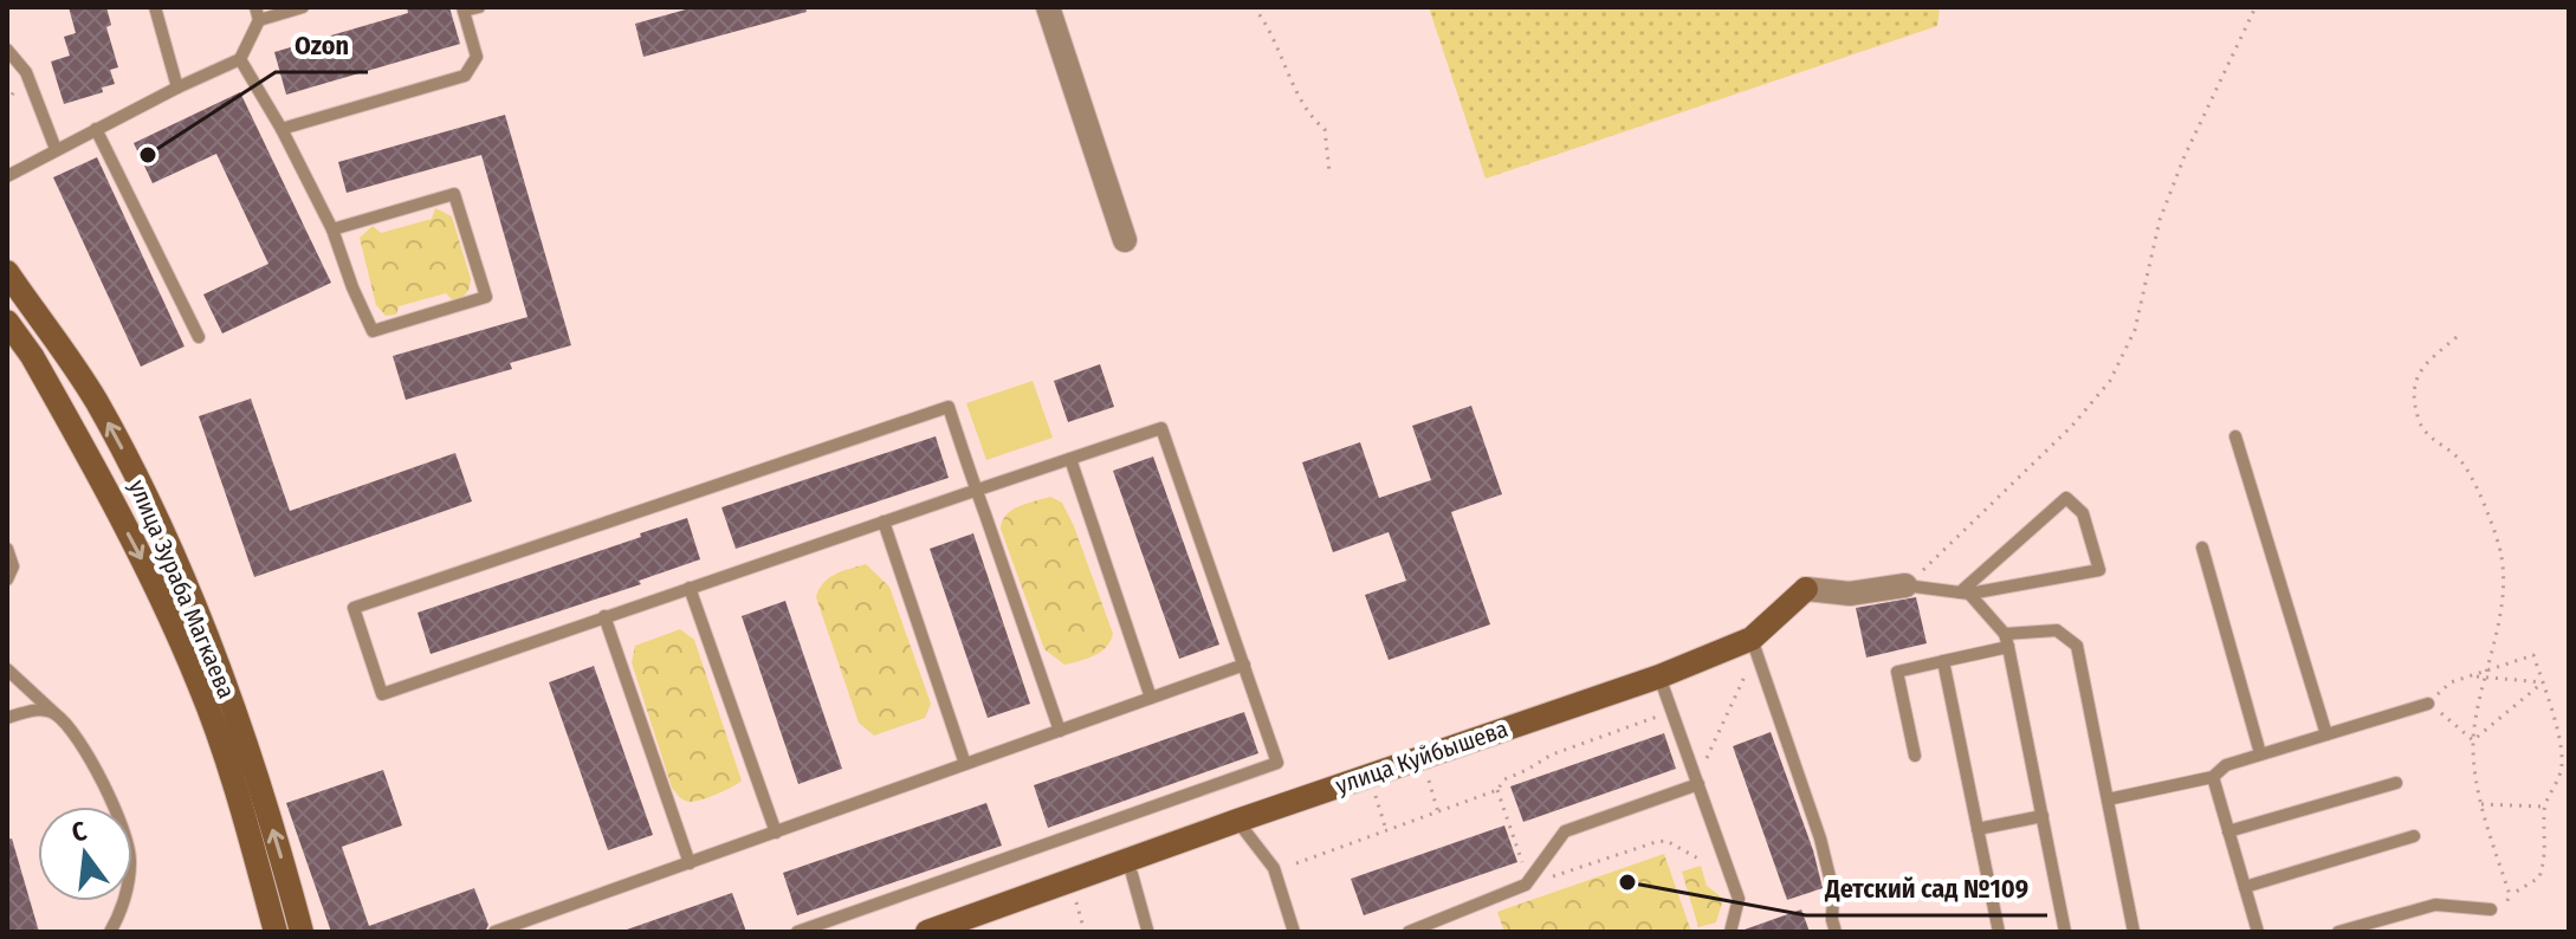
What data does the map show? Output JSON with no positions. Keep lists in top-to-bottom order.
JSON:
{
  "streets": {
    "main road": ["улица Зураба Магкаева", "улица Куйбышева"]
  },
  "places": ["Ozon", "Детский сад №109"],
  "north": "top"
}
